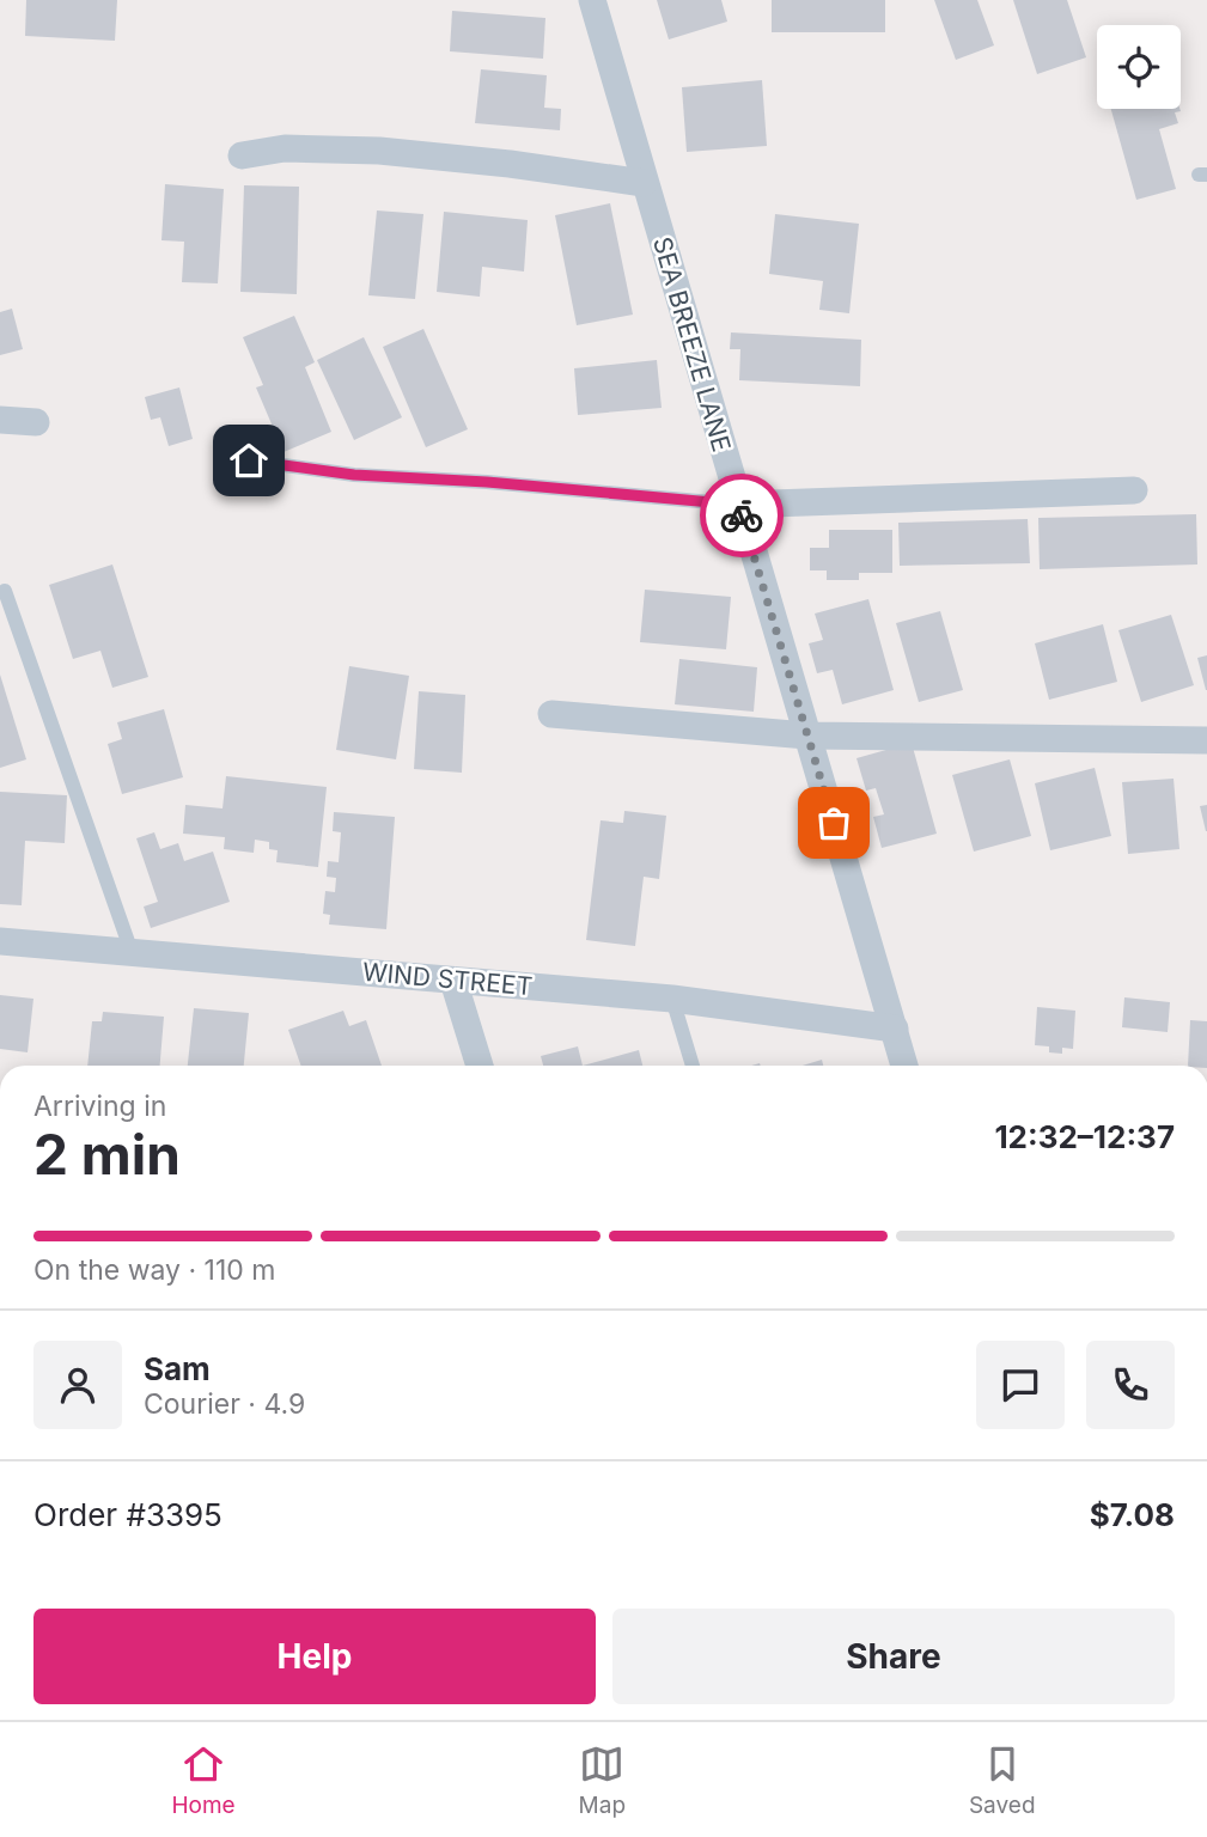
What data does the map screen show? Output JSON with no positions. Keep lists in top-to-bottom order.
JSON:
{
  "streets": {
    "street": ["SEA BREEZE LANE", "WIND STREET"]
  },
  "crossings": [
    ["SEA BREEZE LANE", "WIND STREET"]
  ],
  "page": {
    "heading": ["2 min", "Arriving in", "12:32–12:37"],
    "panel": [
      "Sam",
      "Courier · 4.9",
      "Order #3395",
      "$7.08"
    ],
    "bar": "On the way · 110 m",
    "buttons": ["Help", "Share"],
    "tabs": ["Home", "Map", "Saved"]
  }
}
